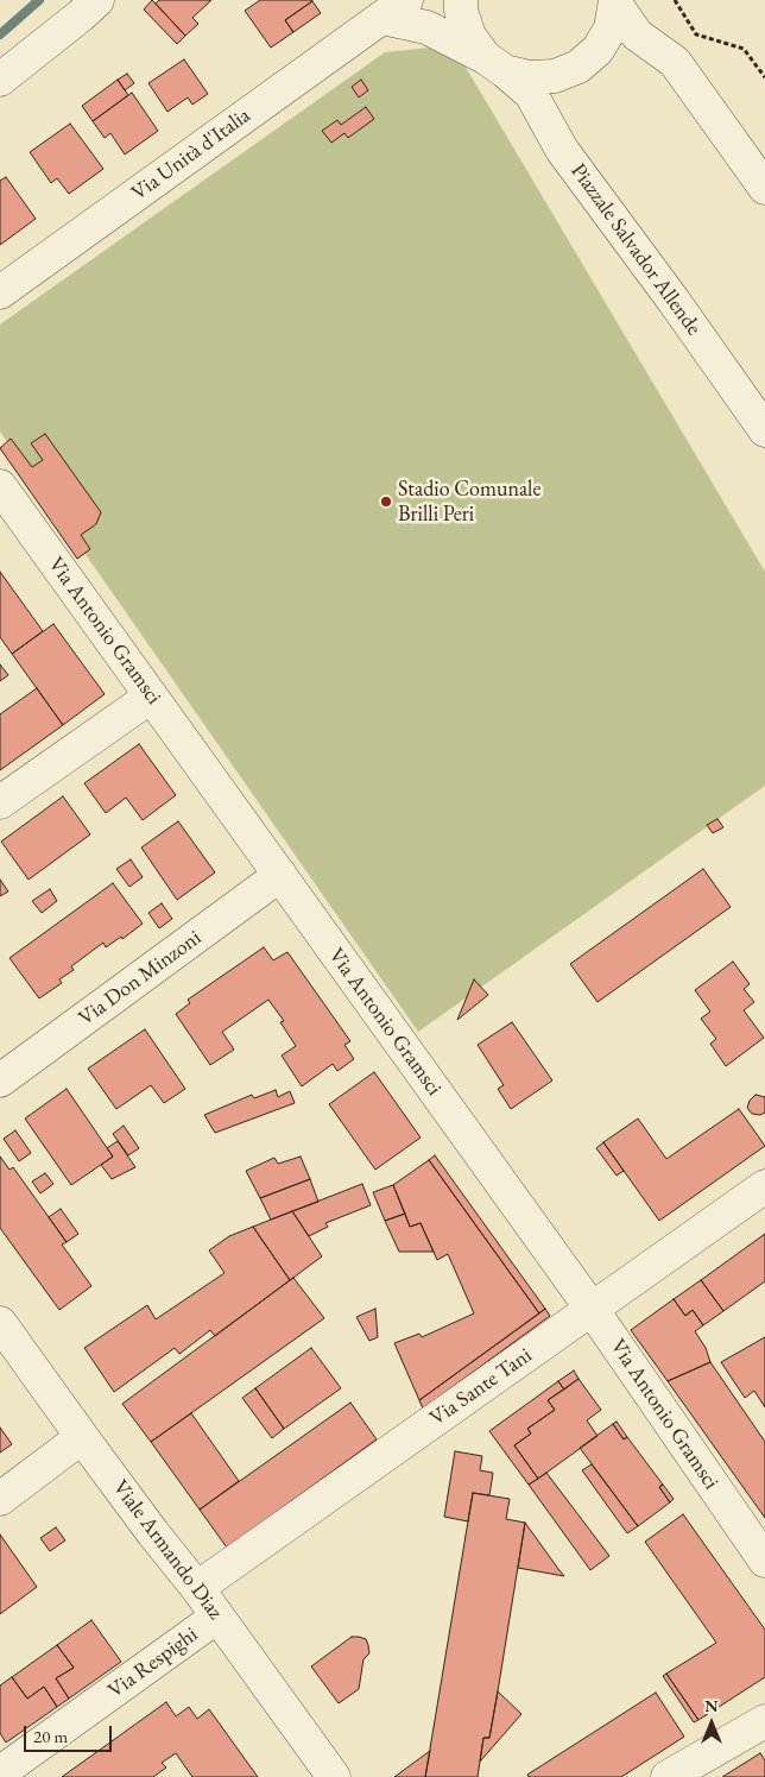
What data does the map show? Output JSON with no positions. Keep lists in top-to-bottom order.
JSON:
{
  "streets": {
    "street": [
      "Via Unità d'Italia",
      "Piazzale Salvador Allende",
      "Via Antonio Gramsci",
      "Via Don Minzoni",
      "Via Sante Tani",
      "Viale Armando Diaz",
      "Via Respighi"
    ]
  },
  "crossings": [
    ["Via Unità d'Italia", "Piazzale Salvador Allende"],
    ["Via Antonio Gramsci", "Via Don Minzoni"],
    ["Via Antonio Gramsci", "Via Sante Tani"],
    ["Via Sante Tani", "Viale Armando Diaz"],
    ["Viale Armando Diaz", "Via Respighi"]
  ],
  "places": ["Stadio Comunale Brilli Peri"],
  "scale_bar": "20 m",
  "north": "top"
}
